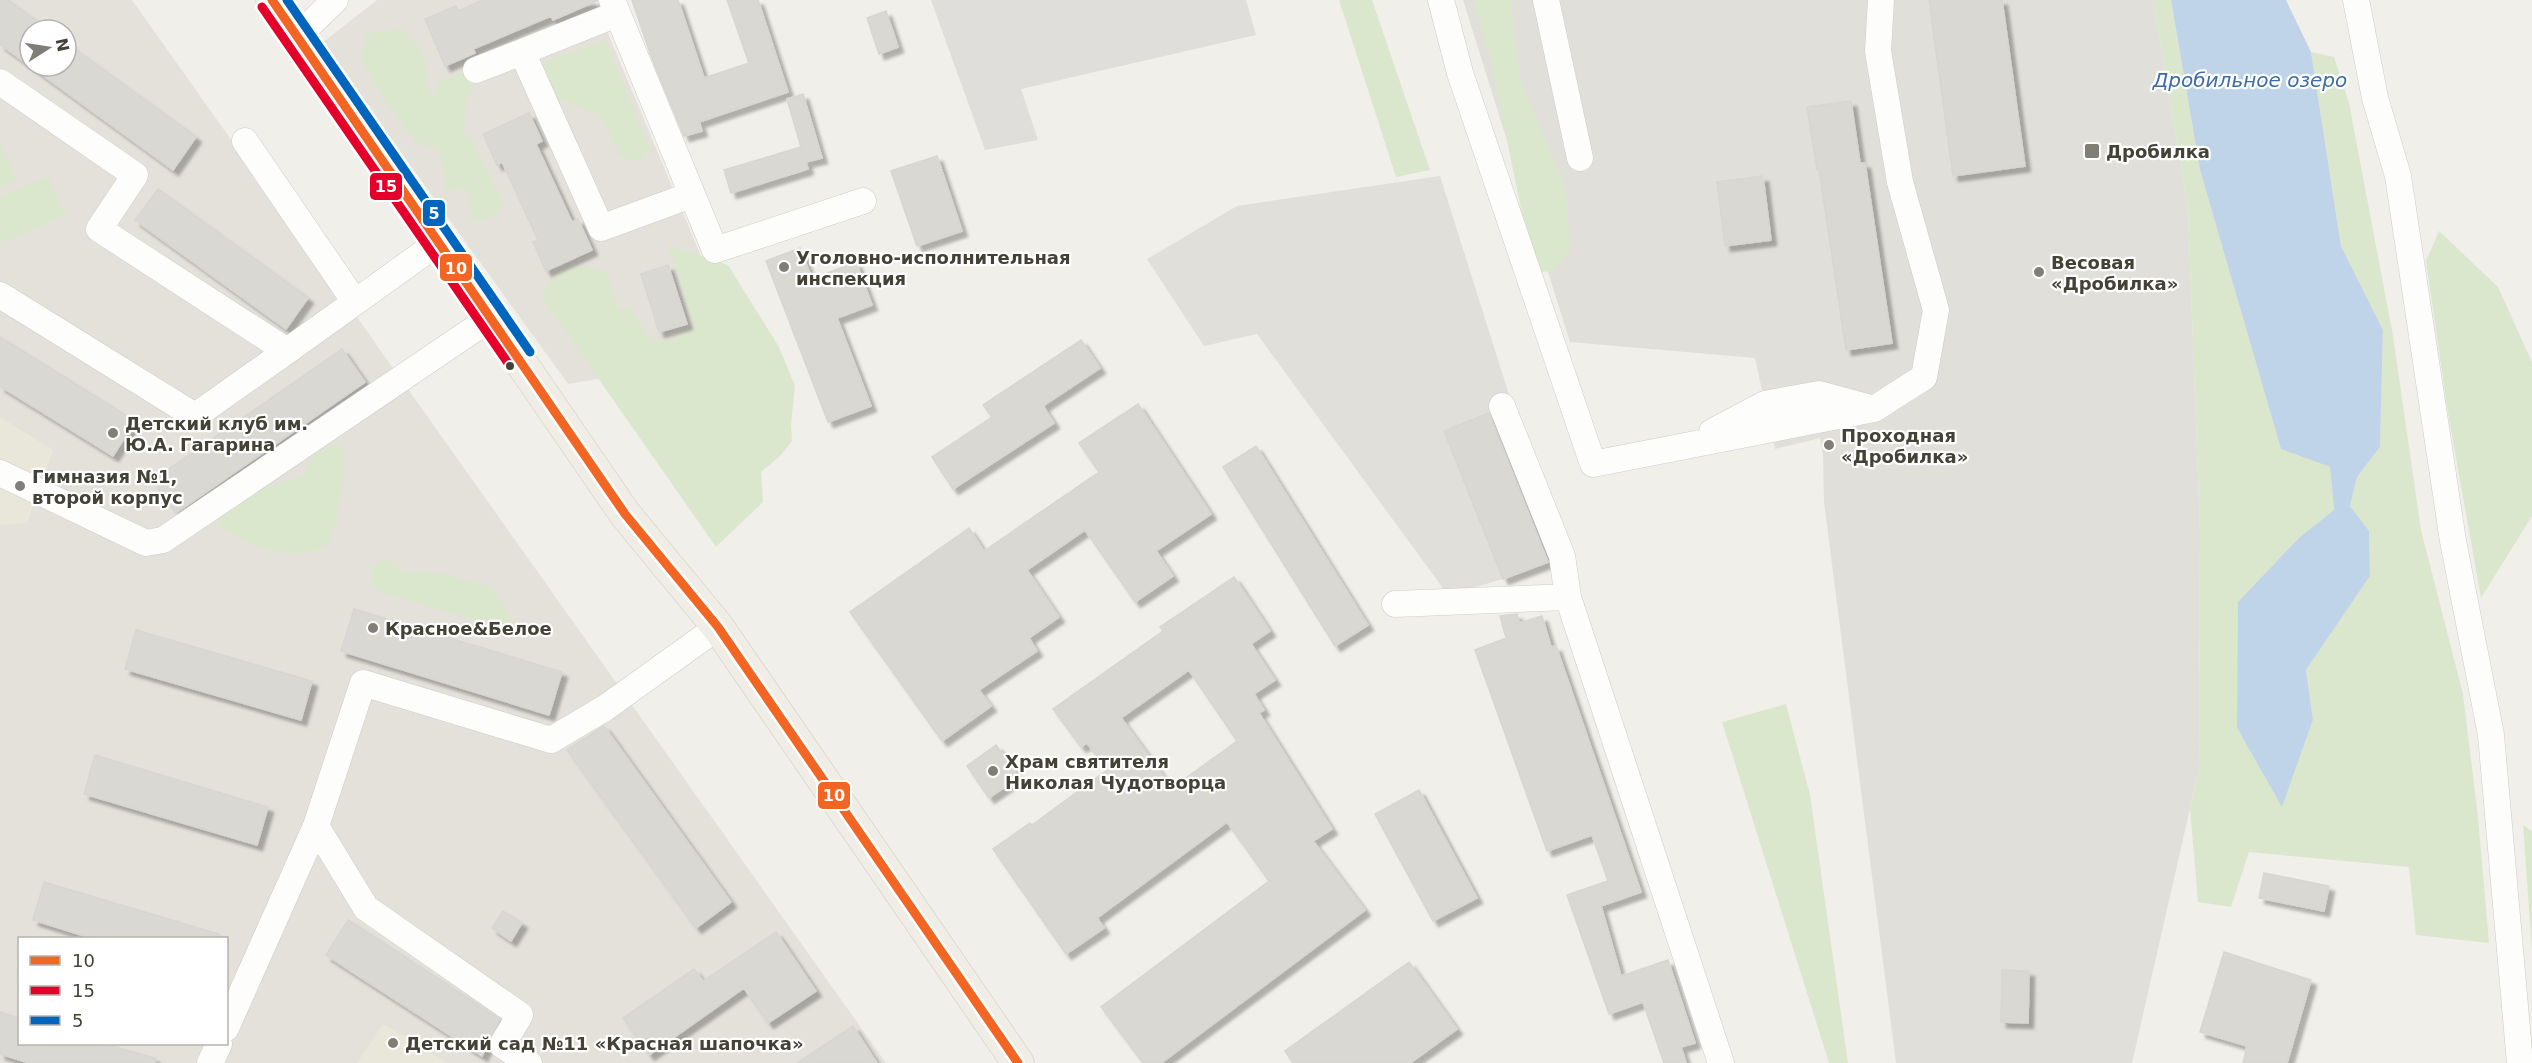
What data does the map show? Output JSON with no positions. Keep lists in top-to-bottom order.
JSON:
{
  "water": ["Дробильное озеро"],
  "places": {
    "transit": ["Дробилка"],
    "other": [
      "Уголовно-исполнительная инспекция",
      "Весовая «Дробилка»",
      "Детский клуб им. Ю.А. Гагарина",
      "Проходная «Дробилка»",
      "Гимназия №1, второй корпус",
      "Красное&Белое",
      "Храм святителя Николая Чудотворца",
      "Детский сад №11 «Красная шапочка»"
    ]
  },
  "lines": ["transit line 10", "transit line 5", "transit line 15"],
  "legend": ["10", "15", "5"],
  "north": "right"
}
